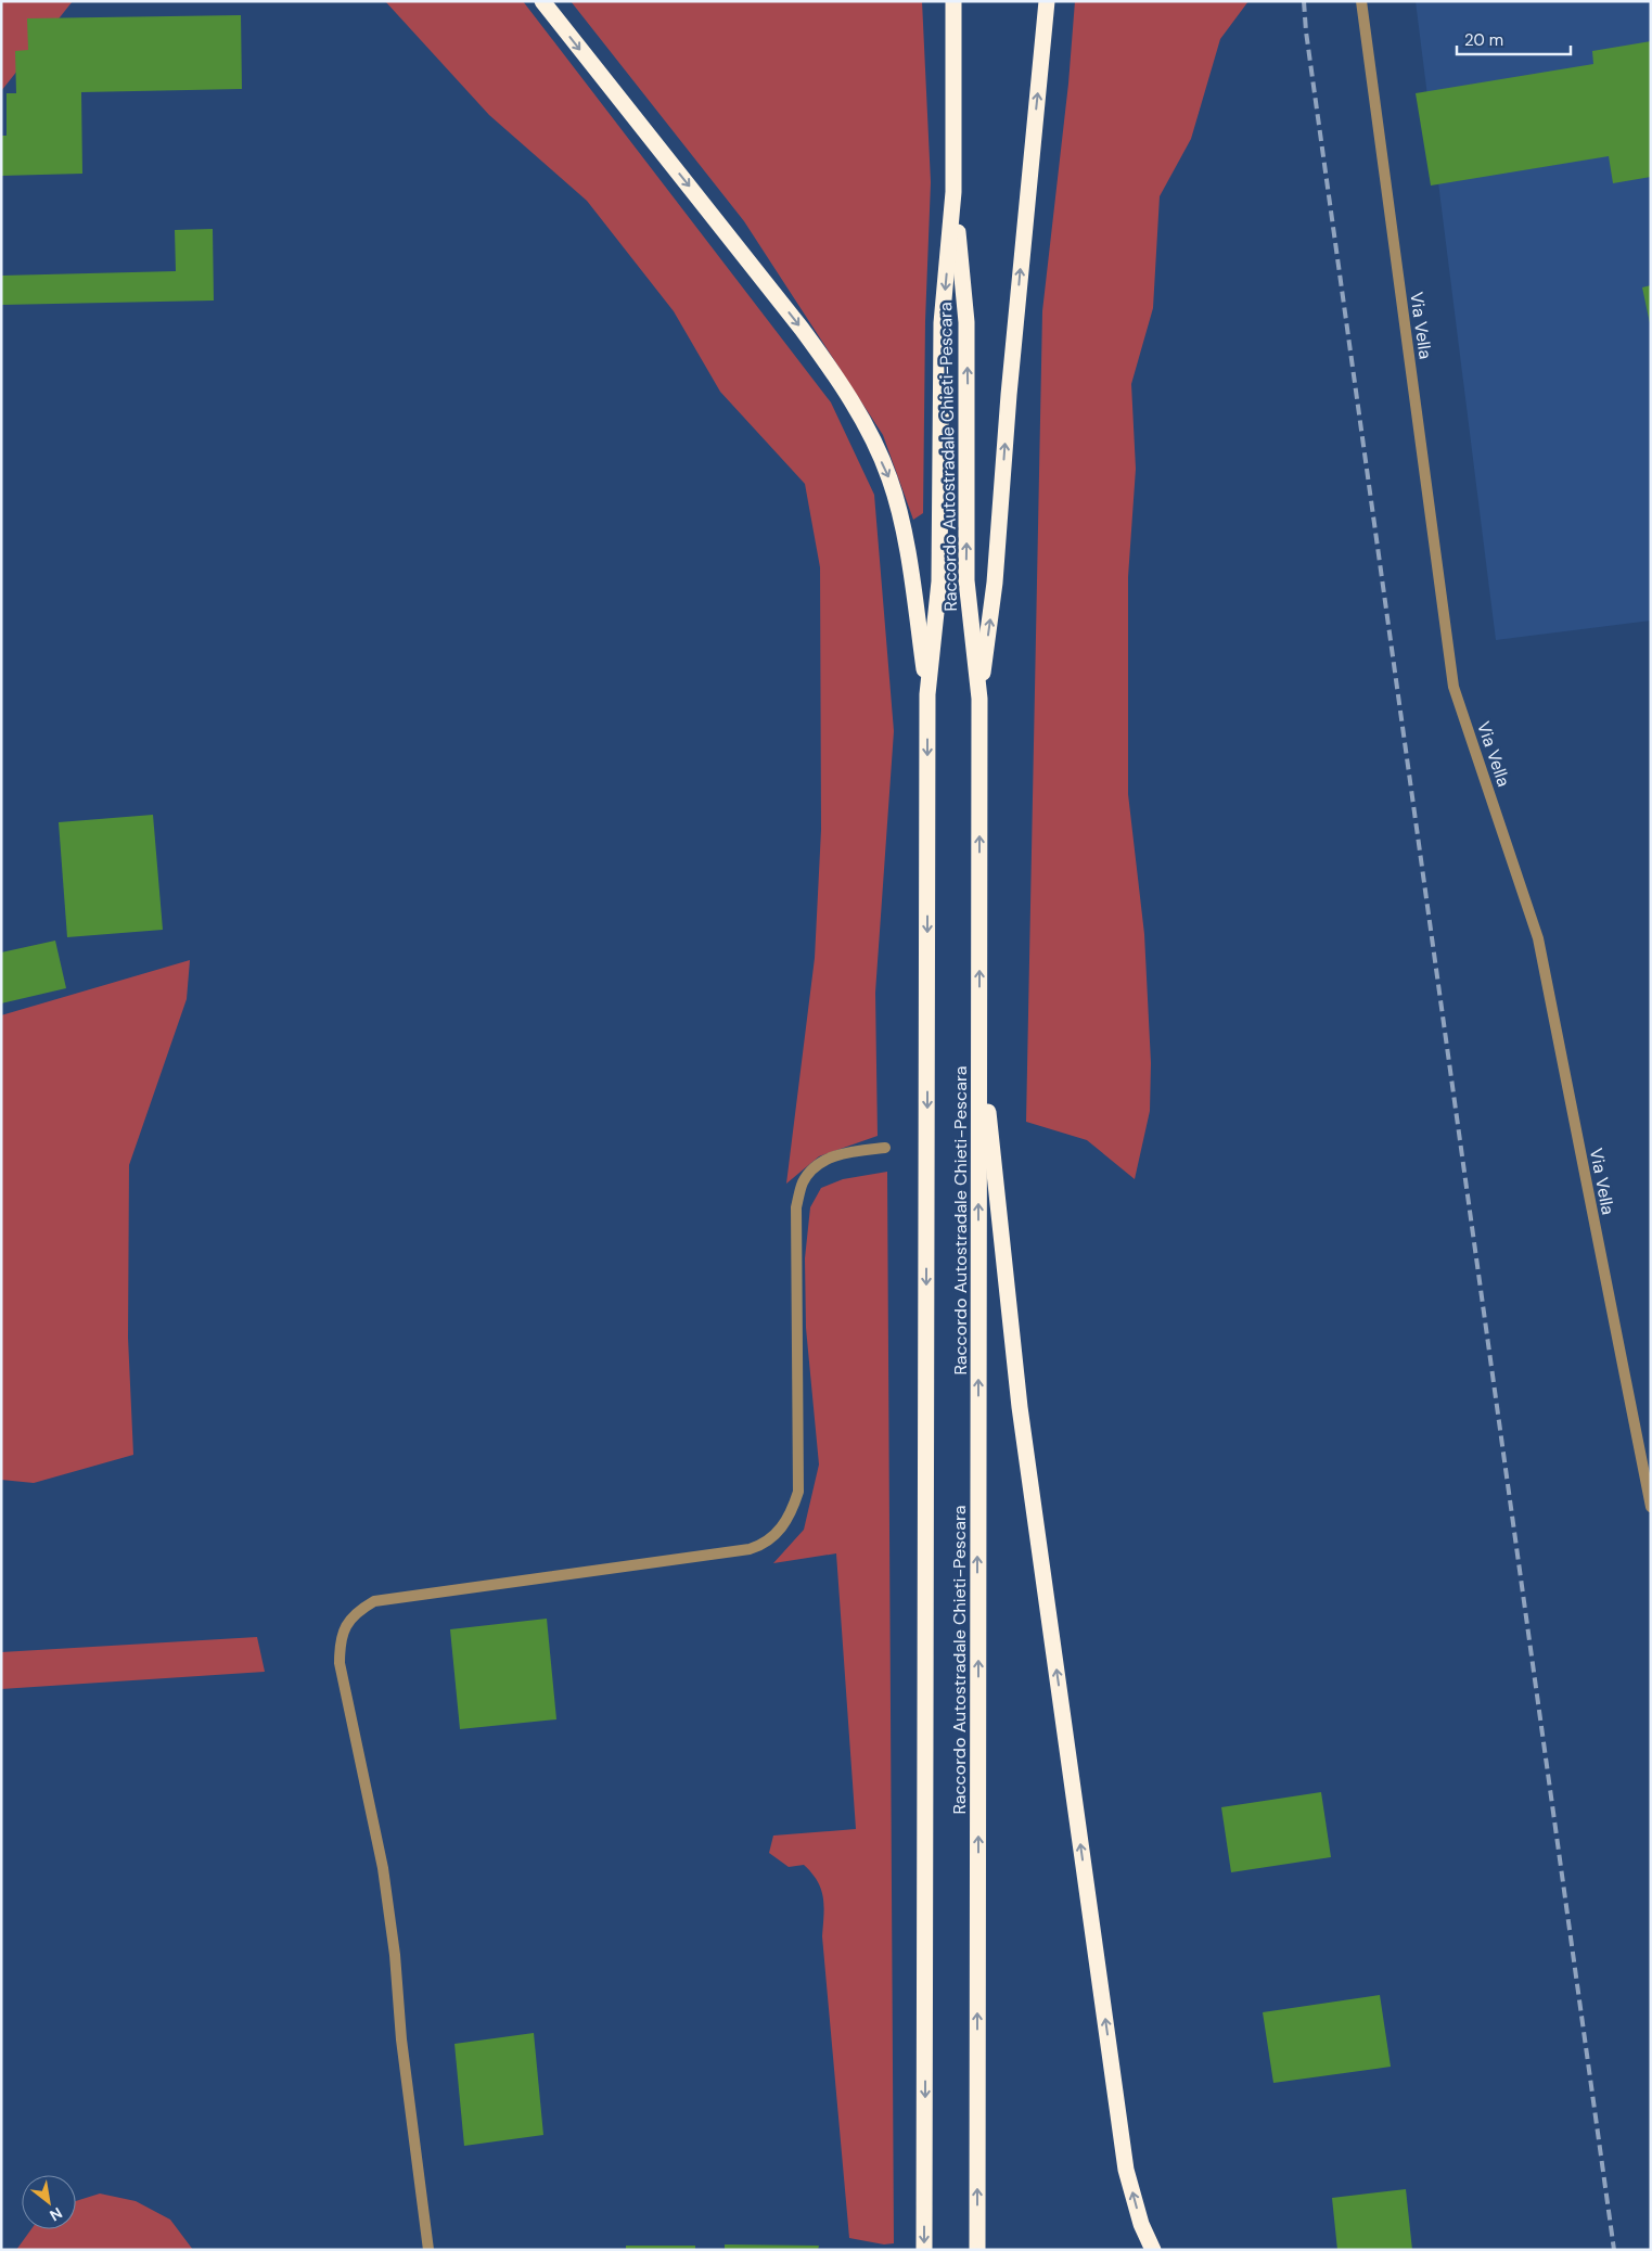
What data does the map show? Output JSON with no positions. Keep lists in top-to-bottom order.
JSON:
{
  "streets": {
    "highway": ["Raccordo Autostradale Chieti-Pescara"],
    "street": ["Via Vella"]
  },
  "scale_bar": "20 m",
  "north": "bottom right"
}
